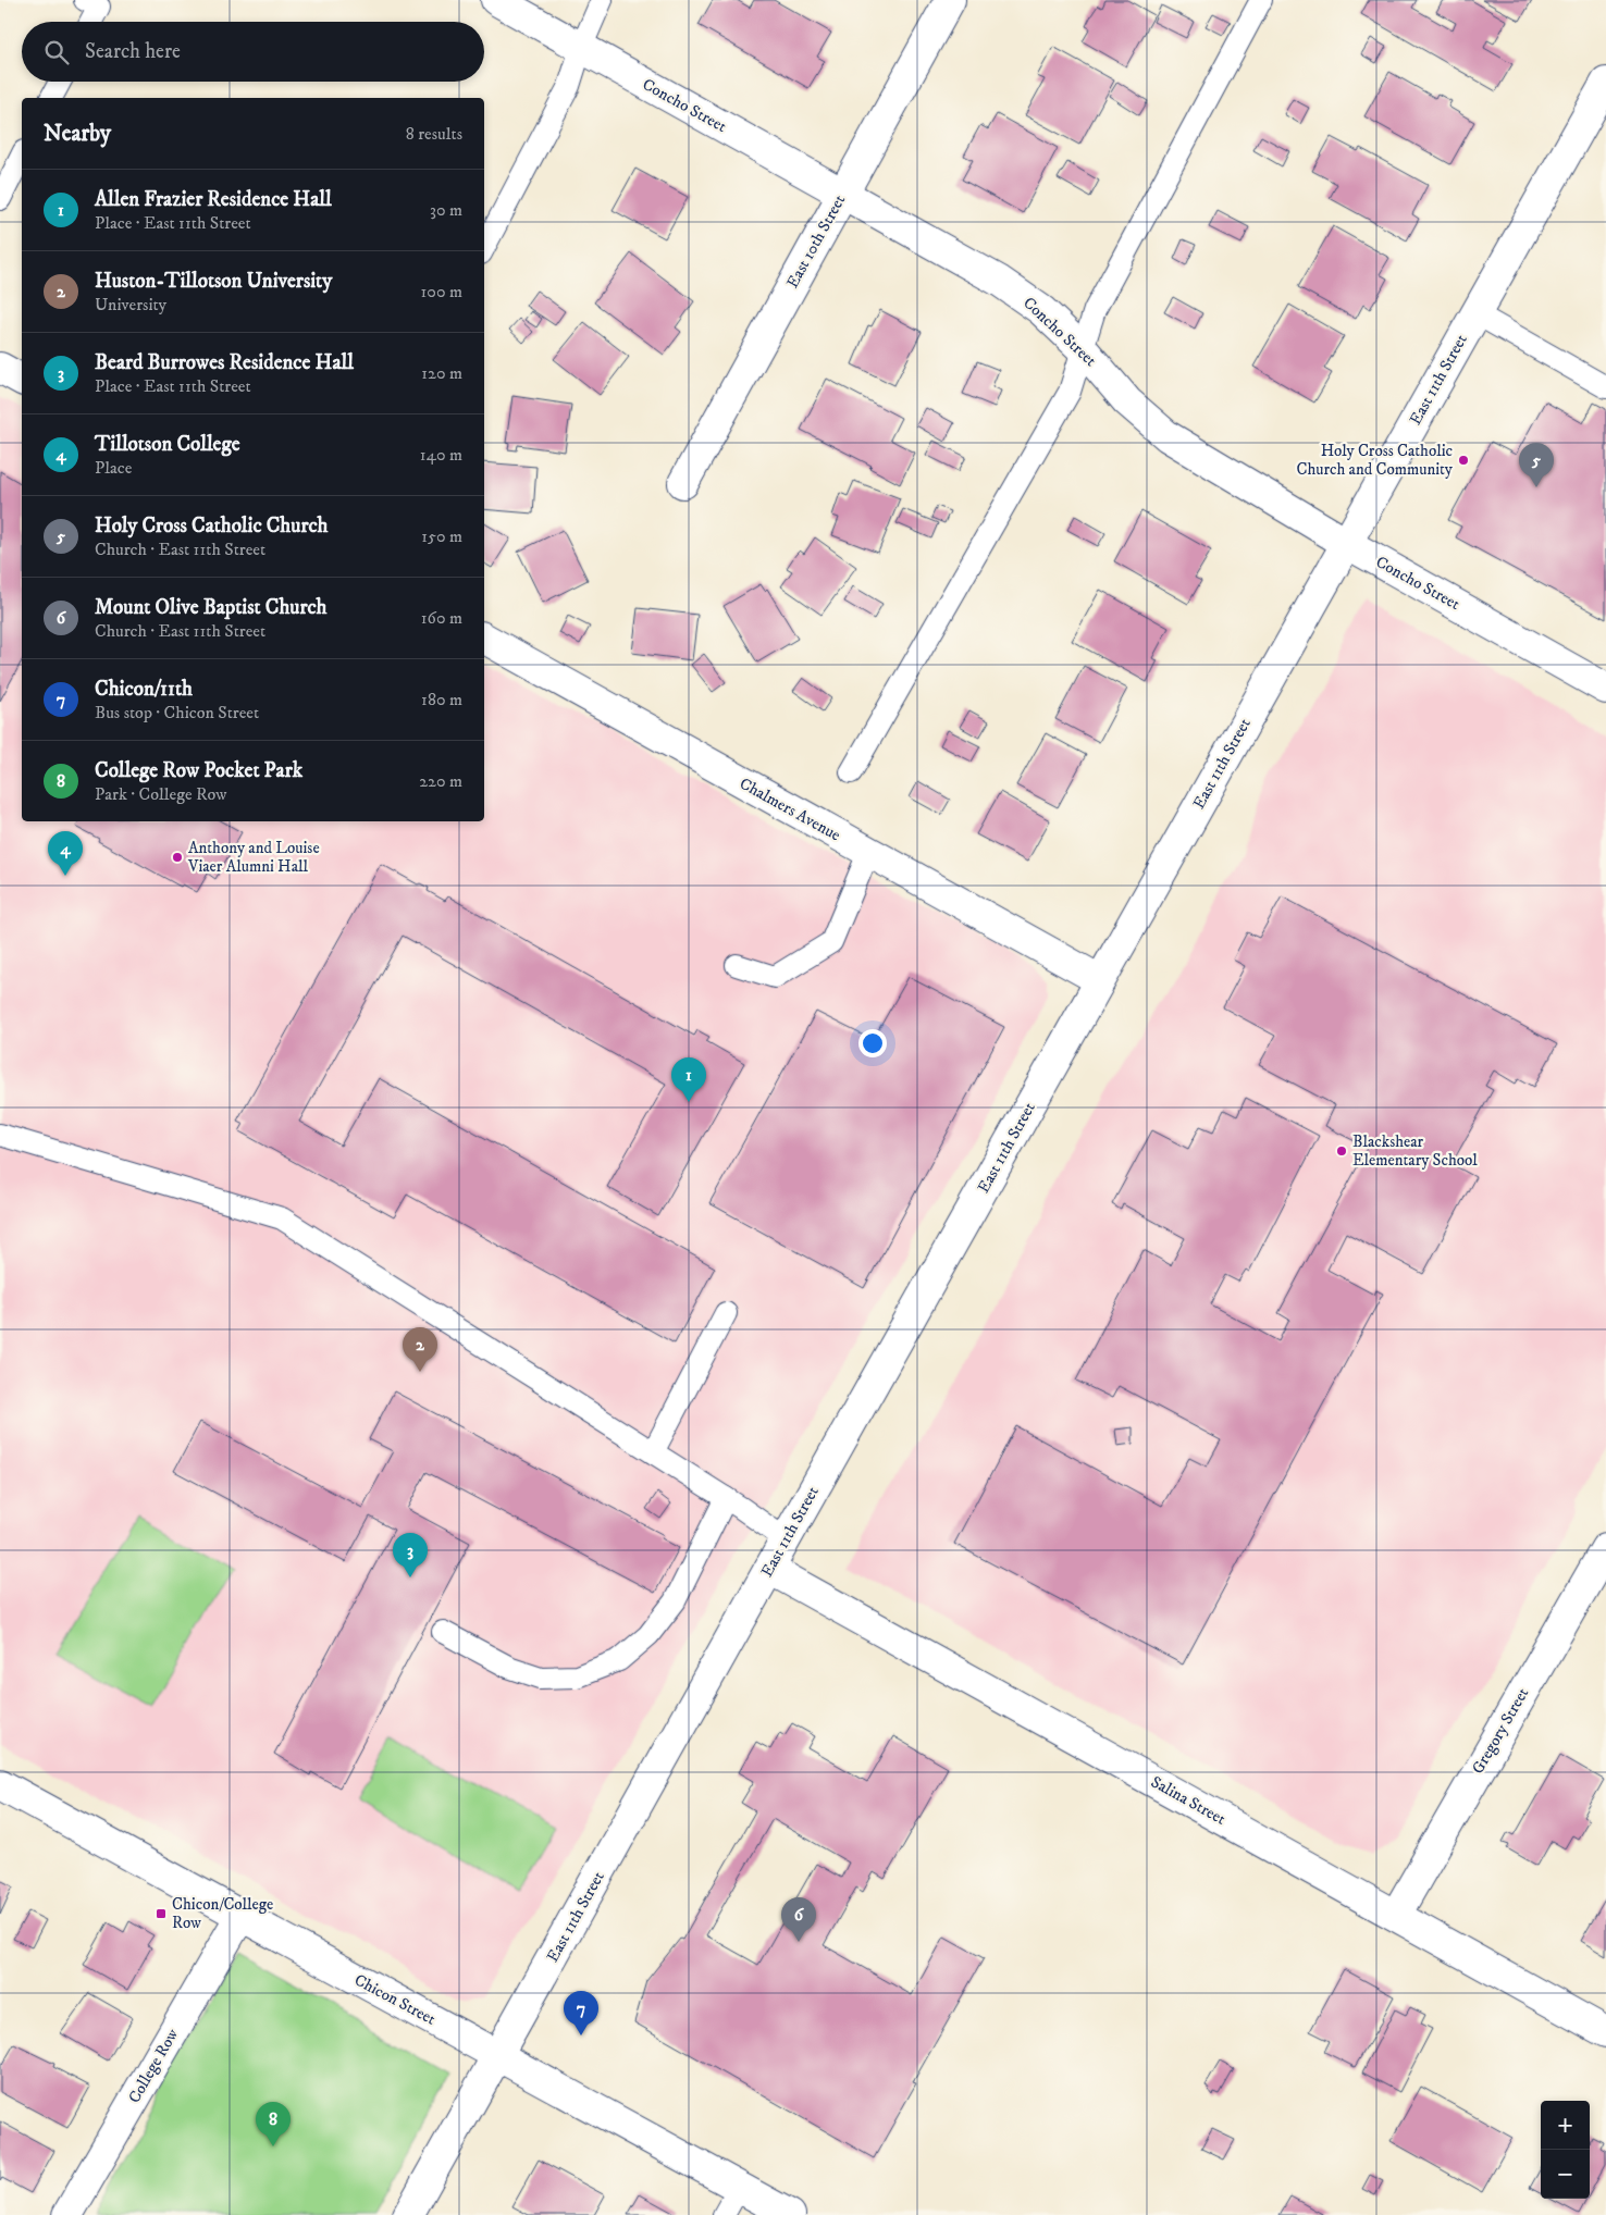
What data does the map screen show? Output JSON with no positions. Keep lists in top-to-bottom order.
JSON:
{
  "streets": {
    "street": [
      "Concho Street",
      "East 10th Street",
      "East 11th Street",
      "Chalmers Avenue",
      "Gregory Street",
      "Salina Street",
      "Chicon Street",
      "College Row"
    ]
  },
  "crossings": [
    ["Concho Street", "East 10th Street"],
    ["Concho Street", "East 11th Street"],
    ["East 11th Street", "Chalmers Avenue"],
    ["East 11th Street", "Salina Street"],
    ["East 11th Street", "Chicon Street"],
    ["Gregory Street", "Salina Street"],
    ["Chicon Street", "College Row"]
  ],
  "places": {
    "other": ["Holy Cross Catholic Church and Community", "Anthony and Louise Viaer Alumni Hall", "Blackshear Elementary School"],
    "transit": ["Chicon/College Row"]
  },
  "page": {
    "search": "Search here",
    "heading": ["Nearby", "8 results"],
    "list": [
      {
        "mark": "1",
        "name": "Allen Frazier Residence Hall",
        "note": "Place · East 11th Street",
        "value": "30 m"
      },
      {
        "mark": "2",
        "name": "Huston-Tillotson University",
        "note": "University",
        "value": "100 m"
      },
      {
        "mark": "3",
        "name": "Beard Burrowes Residence Hall",
        "note": "Place · East 11th Street",
        "value": "120 m"
      },
      {
        "mark": "4",
        "name": "Tillotson College",
        "note": "Place",
        "value": "140 m"
      },
      {
        "mark": "5",
        "name": "Holy Cross Catholic Church",
        "note": "Church · East 11th Street",
        "value": "150 m"
      },
      {
        "mark": "6",
        "name": "Mount Olive Baptist Church",
        "note": "Church · East 11th Street",
        "value": "160 m"
      },
      {
        "mark": "7",
        "name": "Chicon/11th",
        "note": "Bus stop · Chicon Street",
        "value": "180 m"
      },
      {
        "mark": "8",
        "name": "College Row Pocket Park",
        "note": "Park · College Row",
        "value": "220 m"
      }
    ],
    "pins": [
      "5",
      "4",
      "1",
      "2",
      "3",
      "6",
      "7",
      "8"
    ],
    "map_buttons": ["+", "−"]
  }
}
